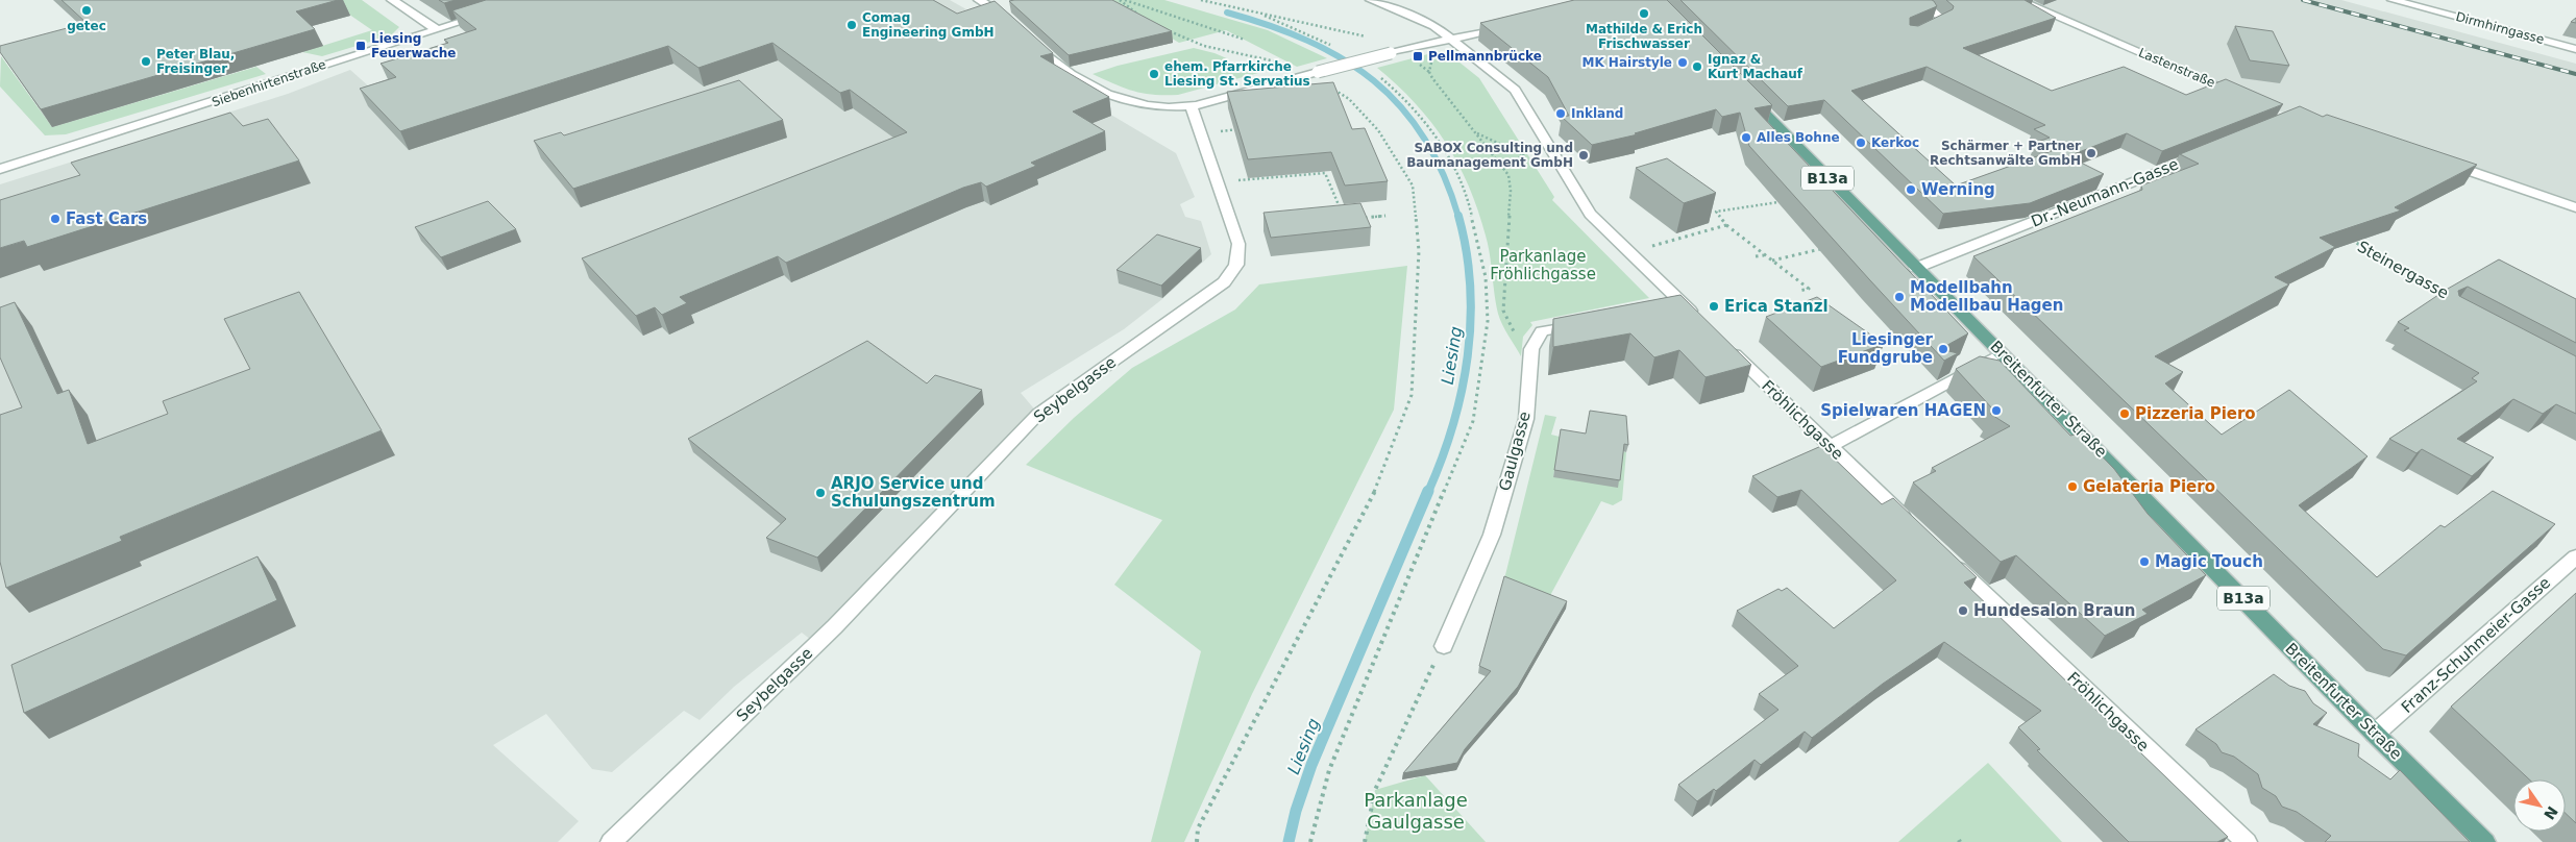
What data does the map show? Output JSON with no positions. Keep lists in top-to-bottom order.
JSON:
{
  "streets": {
    "main road": ["B13a", "Breitenfurter Straße"],
    "street": [
      "Dirmhirngasse",
      "Lastenstraße",
      "Siebenhirtenstraße",
      "Dr.-Neumann-Gasse",
      "Seybelgasse",
      "Fröhlichgasse",
      "Gaulgasse",
      "Franz-Schuhmeier-Gasse"
    ],
    "path": ["Steinergasse"]
  },
  "crossings": [
    ["Dr.-Neumann-Gasse", "Breitenfurter Straße"],
    ["Breitenfurter Straße", "Franz-Schuhmeier-Gasse"]
  ],
  "water": ["Liesing"],
  "parks": ["Parkanlage Fröhlichgasse", "Parkanlage Gaulgasse"],
  "places": {
    "other": [
      "getec",
      "Mathilde & Erich Frischwasser",
      "Comag Engineering GmbH",
      "Peter Blau, Freisinger",
      "MK Hairstyle",
      "Ignaz & Kurt Machauf",
      "ehem. Pfarrkirche Liesing St. Servatius",
      "Inkland",
      "Alles Bohne",
      "Kerkoc",
      "Schärmer + Partner Rechtsanwälte GmbH",
      "SABOX Consulting und Baumanagement GmbH",
      "Werning",
      "Fast Cars",
      "Modellbahn Modellbau Hagen",
      "Erica Stanzl",
      "Liesinger Fundgrube",
      "Spielwaren HAGEN",
      "Pizzeria Piero",
      "Gelateria Piero",
      "ARJO Service und Schulungszentrum",
      "Magic Touch",
      "Hundesalon Braun"
    ],
    "transit": ["Liesing Feuerwache", "Pellmannbrücke"]
  },
  "north": "bottom right"
}
